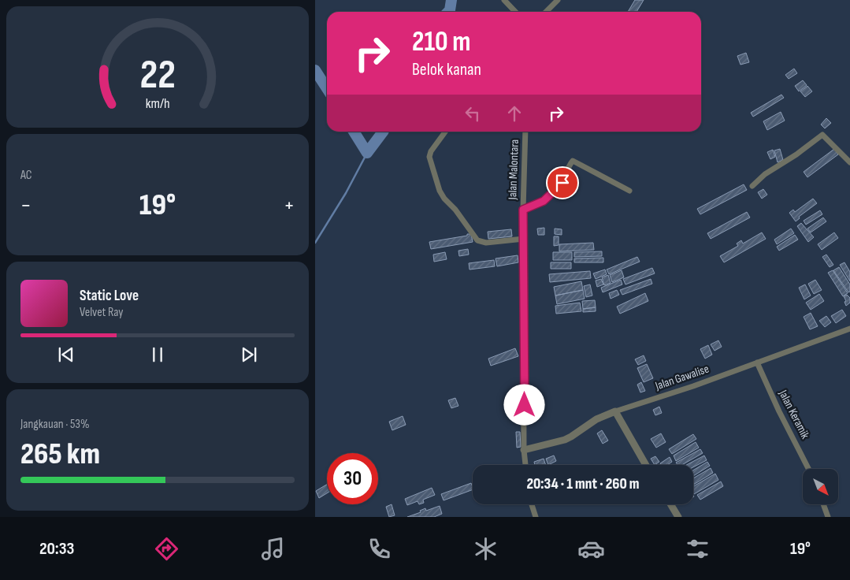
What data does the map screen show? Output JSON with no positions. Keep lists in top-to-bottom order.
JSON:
{
  "streets": {
    "street": ["Jalan Malontara", "Jalan Gawalise", "Jalan Keramik"]
  },
  "crossings": [
    ["Jalan Malontara", "Jalan Gawalise"],
    ["Jalan Gawalise", "Jalan Keramik"]
  ],
  "north": "bottom right",
  "page": {
    "turn": ["210 m", "Belok kanan"],
    "tile": [
      "AC",
      ["Jangkauan · 53%", "265 km"]
    ],
    "heat": ["−", "19°", "+"],
    "song": ["Static Love", "Velvet Ray"],
    "limit": "30",
    "trip": "20:34 · 1 mnt · 260 m",
    "tabs": ["20:33", "19°"],
    "gauge": ["22", "km/h"]
  }
}
